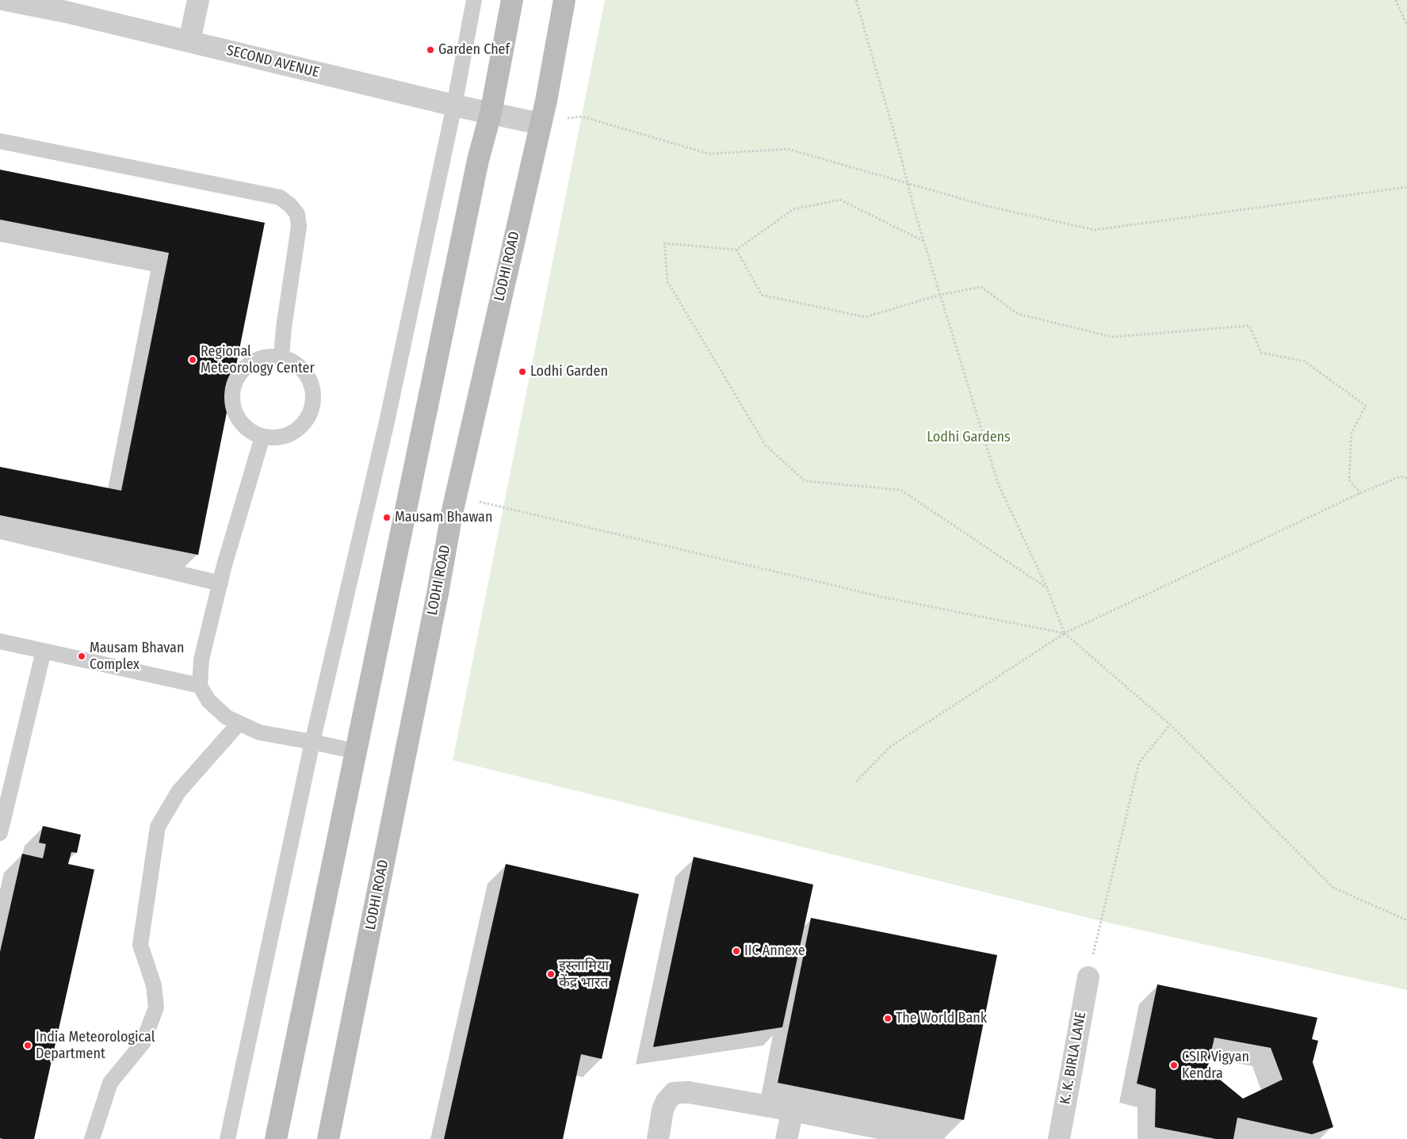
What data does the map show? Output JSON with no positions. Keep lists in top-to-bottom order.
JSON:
{
  "streets": {
    "main road": ["LODHI ROAD"],
    "street": ["SECOND AVENUE", "K. K. BIRLA LANE"]
  },
  "crossings": [
    ["SECOND AVENUE", "LODHI ROAD"]
  ],
  "parks": ["Lodhi Gardens"],
  "places": [
    "Garden Chef",
    "Regional Meteorology Center",
    "Lodhi Garden",
    "Mausam Bhawan",
    "Mausam Bhavan Complex",
    "IIC Annexe",
    "इस्लामिया केंद्र भारत",
    "The World Bank",
    "India Meteorological Department",
    "CSIR Vigyan Kendra"
  ]
}
